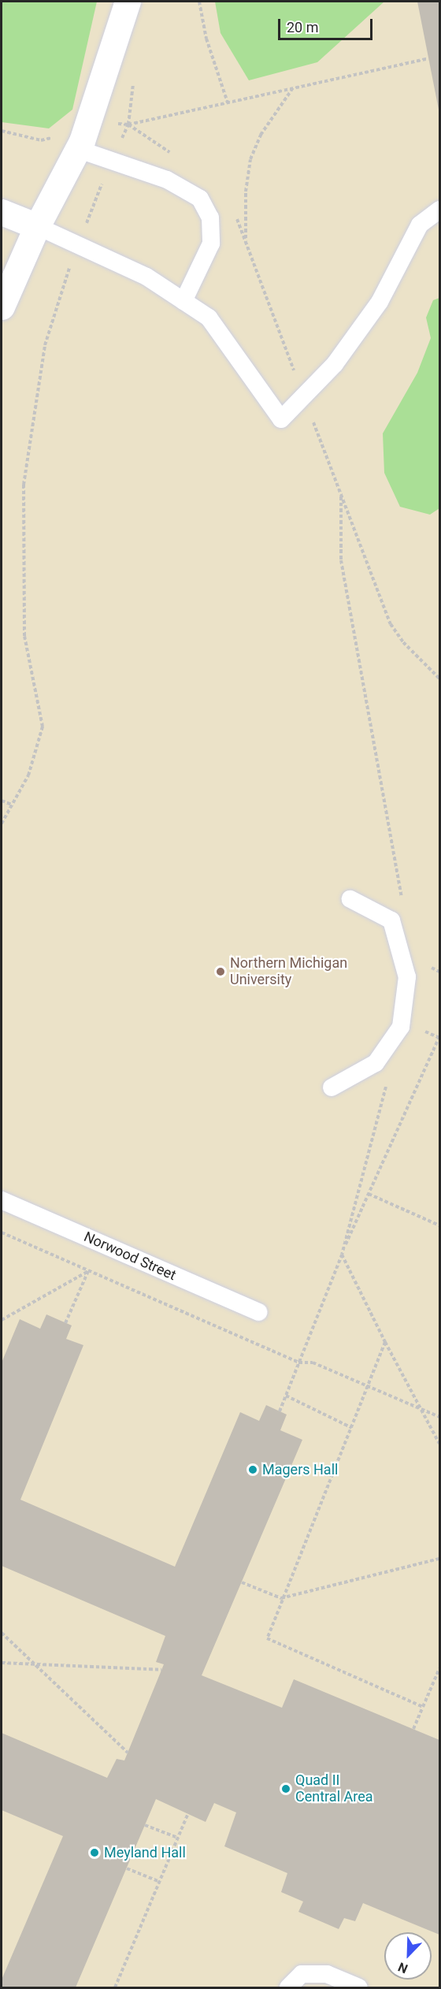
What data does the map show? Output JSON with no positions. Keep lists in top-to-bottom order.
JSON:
{
  "streets": {
    "lane": ["Norwood Street"]
  },
  "places": [
    "Northern Michigan University",
    "Magers Hall",
    "Quad II Central Area",
    "Meyland Hall"
  ],
  "scale_bar": "20 m",
  "north": "bottom left"
}
